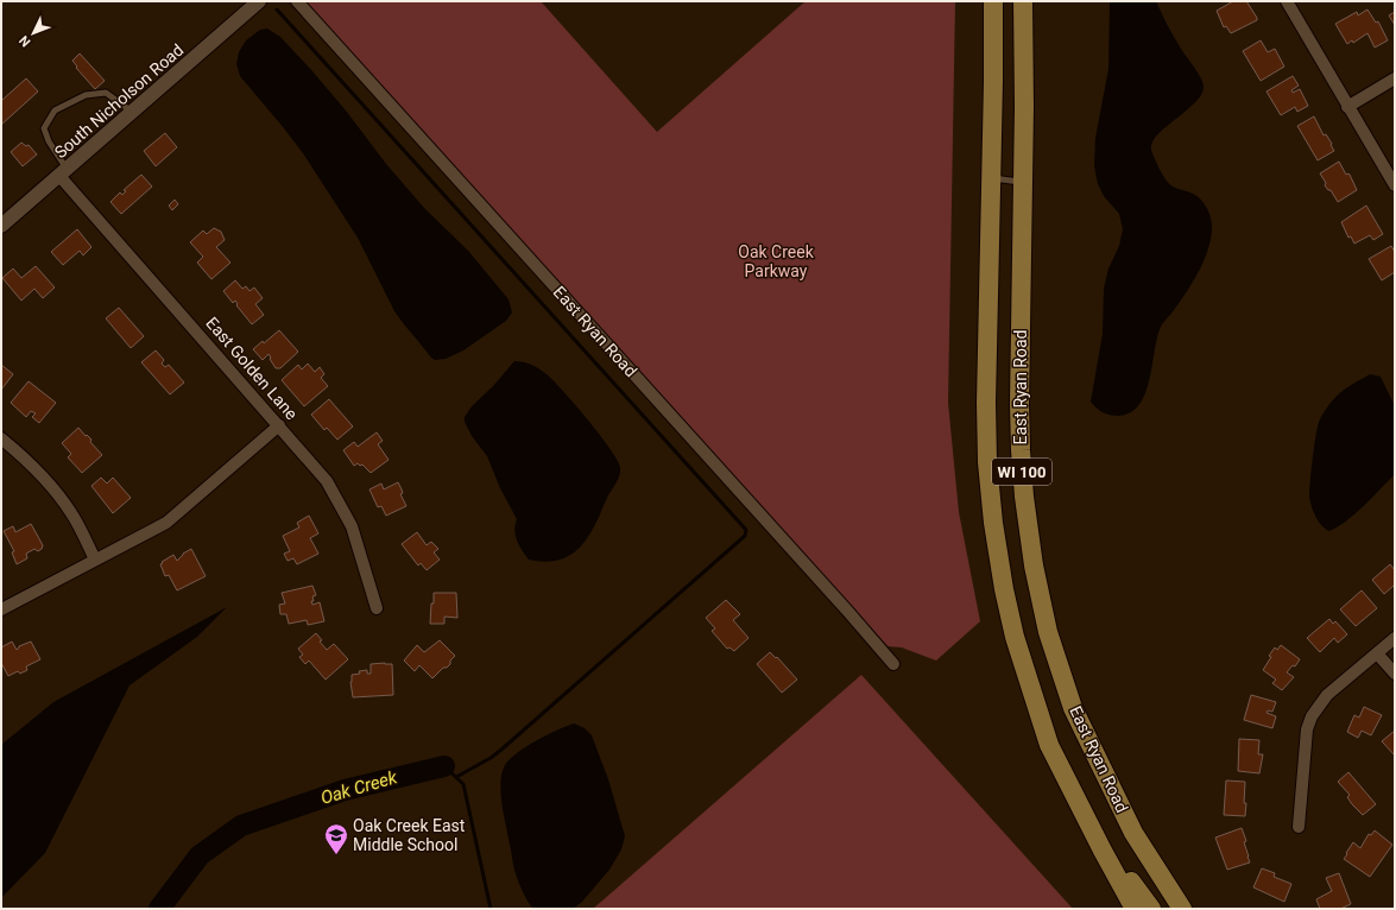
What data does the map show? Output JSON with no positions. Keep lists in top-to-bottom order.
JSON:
{
  "streets": {
    "main road": ["East Ryan Road", "WI 100"],
    "street": ["South Nicholson Road", "East Golden Lane"]
  },
  "crossings": [
    ["South Nicholson Road", "East Golden Lane"]
  ],
  "water": ["Oak Creek"],
  "parks": ["Oak Creek Parkway"],
  "places": {
    "school or university": ["Oak Creek East Middle School"]
  },
  "north": "bottom left"
}
